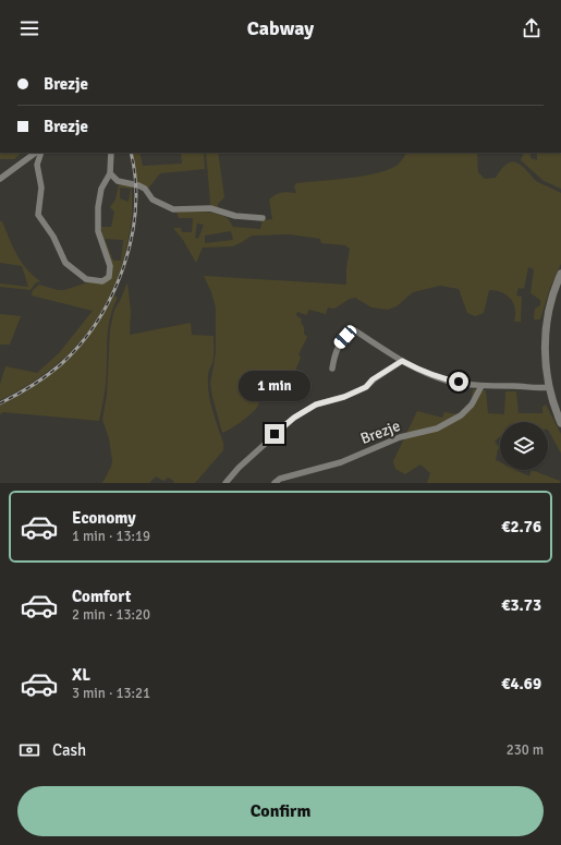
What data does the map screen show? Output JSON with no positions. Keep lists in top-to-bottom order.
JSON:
{
  "streets": {
    "street": ["Brezje"]
  },
  "page": {
    "header": "Cabway",
    "banner": ["Brezje", "Brezje"],
    "bubble": "1 min",
    "list": [
      {
        "name": "Economy",
        "note": "1 min · 13:19",
        "value": "€2.76"
      },
      {
        "name": "Comfort",
        "note": "2 min · 13:20",
        "value": "€3.73"
      },
      {
        "name": "XL",
        "note": "3 min · 13:21",
        "value": "€4.69"
      }
    ],
    "pay": ["Cash", "230 m"],
    "buttons": "Confirm"
  }
}
